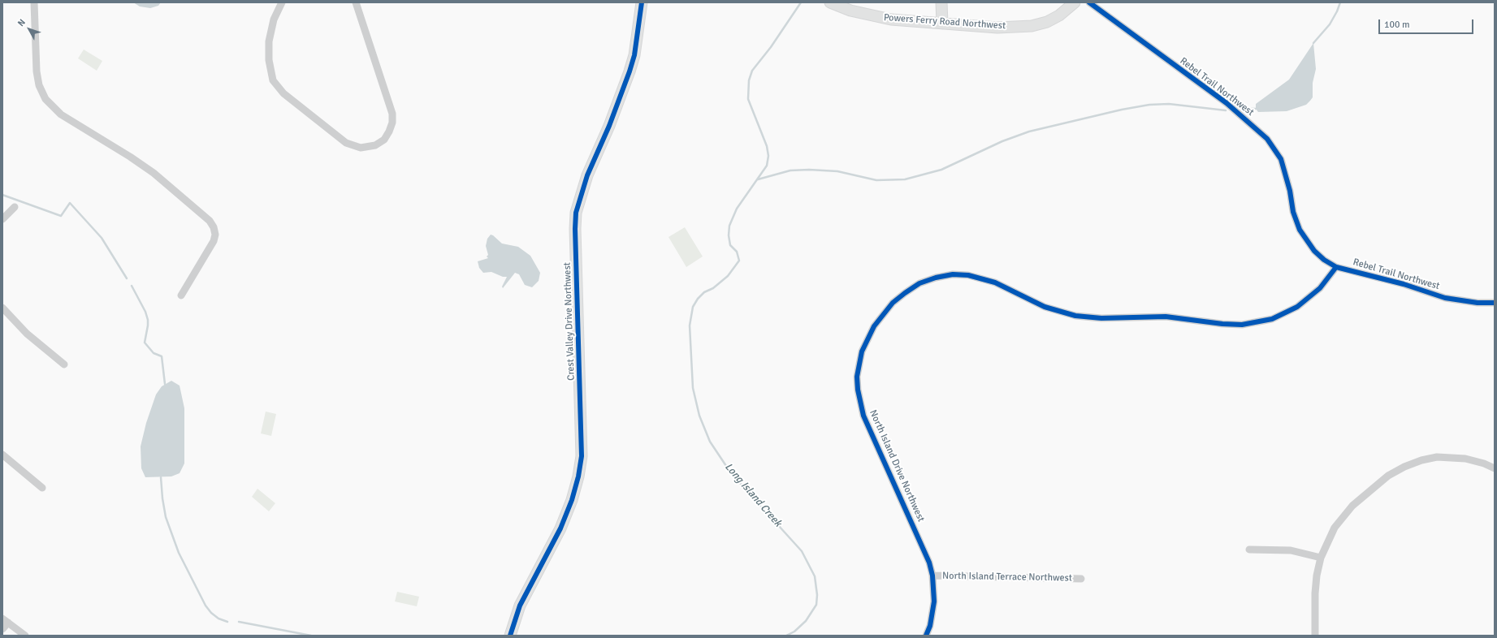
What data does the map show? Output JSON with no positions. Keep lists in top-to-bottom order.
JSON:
{
  "streets": {
    "street": [
      "Powers Ferry Road Northwest",
      "Rebel Trail Northwest",
      "Crest Valley Drive Northwest",
      "North Island Drive Northwest",
      "North Island Terrace Northwest"
    ]
  },
  "crossings": [
    ["Rebel Trail Northwest", "North Island Drive Northwest"],
    ["North Island Drive Northwest", "North Island Terrace Northwest"]
  ],
  "water": ["Long Island Creek"],
  "scale_bar": "100 m",
  "north": "top left"
}
